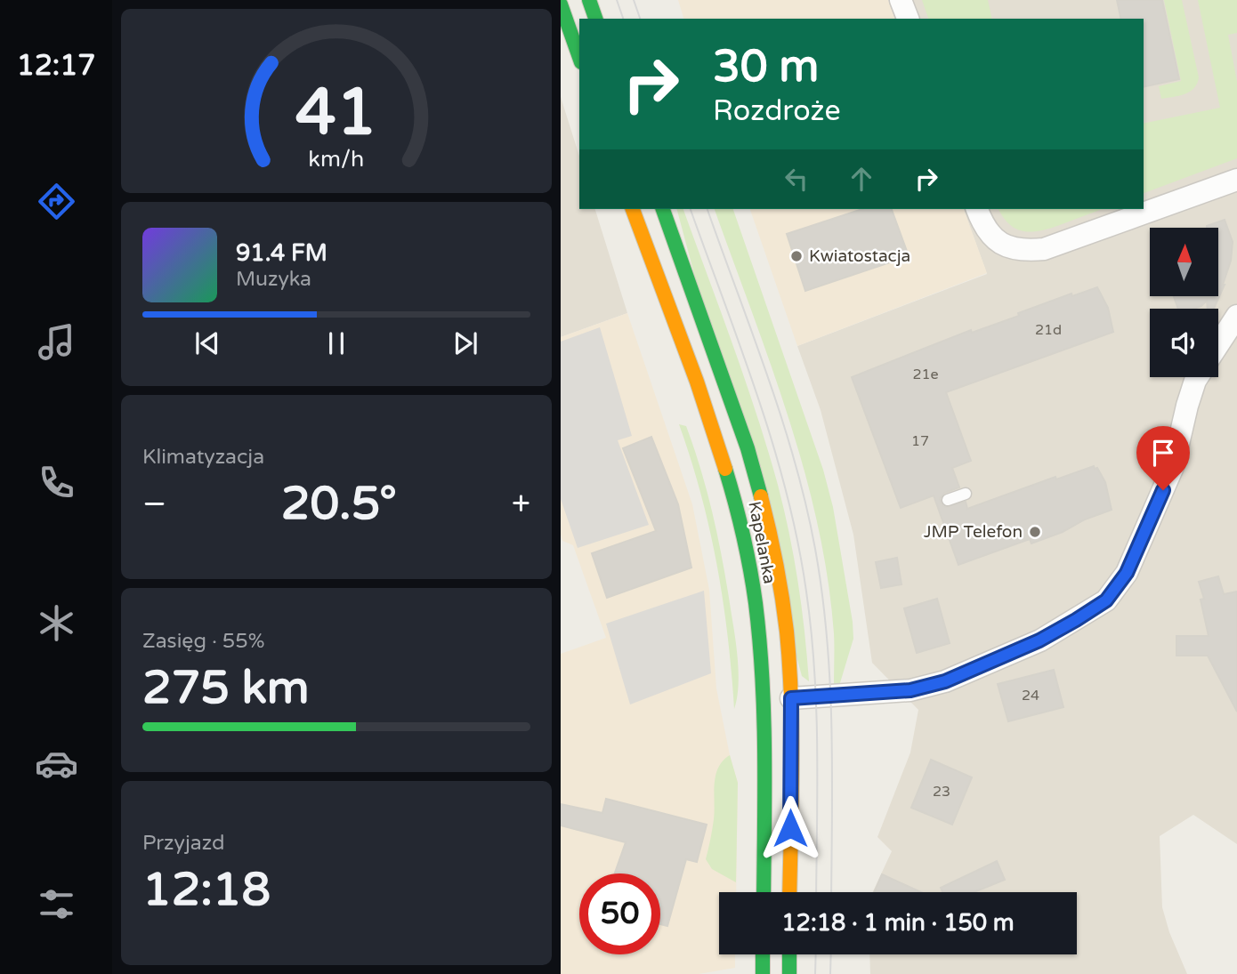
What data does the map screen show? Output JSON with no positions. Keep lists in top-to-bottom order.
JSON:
{
  "streets": {
    "main road": ["Kapelanka"]
  },
  "places": ["Kwiatostacja", "JMP Telefon"],
  "house_numbers": [
    "21d",
    "21e",
    "17",
    "24",
    "23"
  ],
  "north": "top",
  "page": {
    "tabs": "12:17",
    "turn": ["30 m", "Rozdroże"],
    "song": ["91.4 FM", "Muzyka"],
    "tile": [
      "Klimatyzacja",
      ["Zasięg · 55%", "275 km"],
      ["Przyjazd", "12:18"]
    ],
    "heat": ["−", "20.5°", "+"],
    "limit": "50",
    "trip": "12:18 · 1 min · 150 m",
    "gauge": ["41", "km/h"]
  }
}
